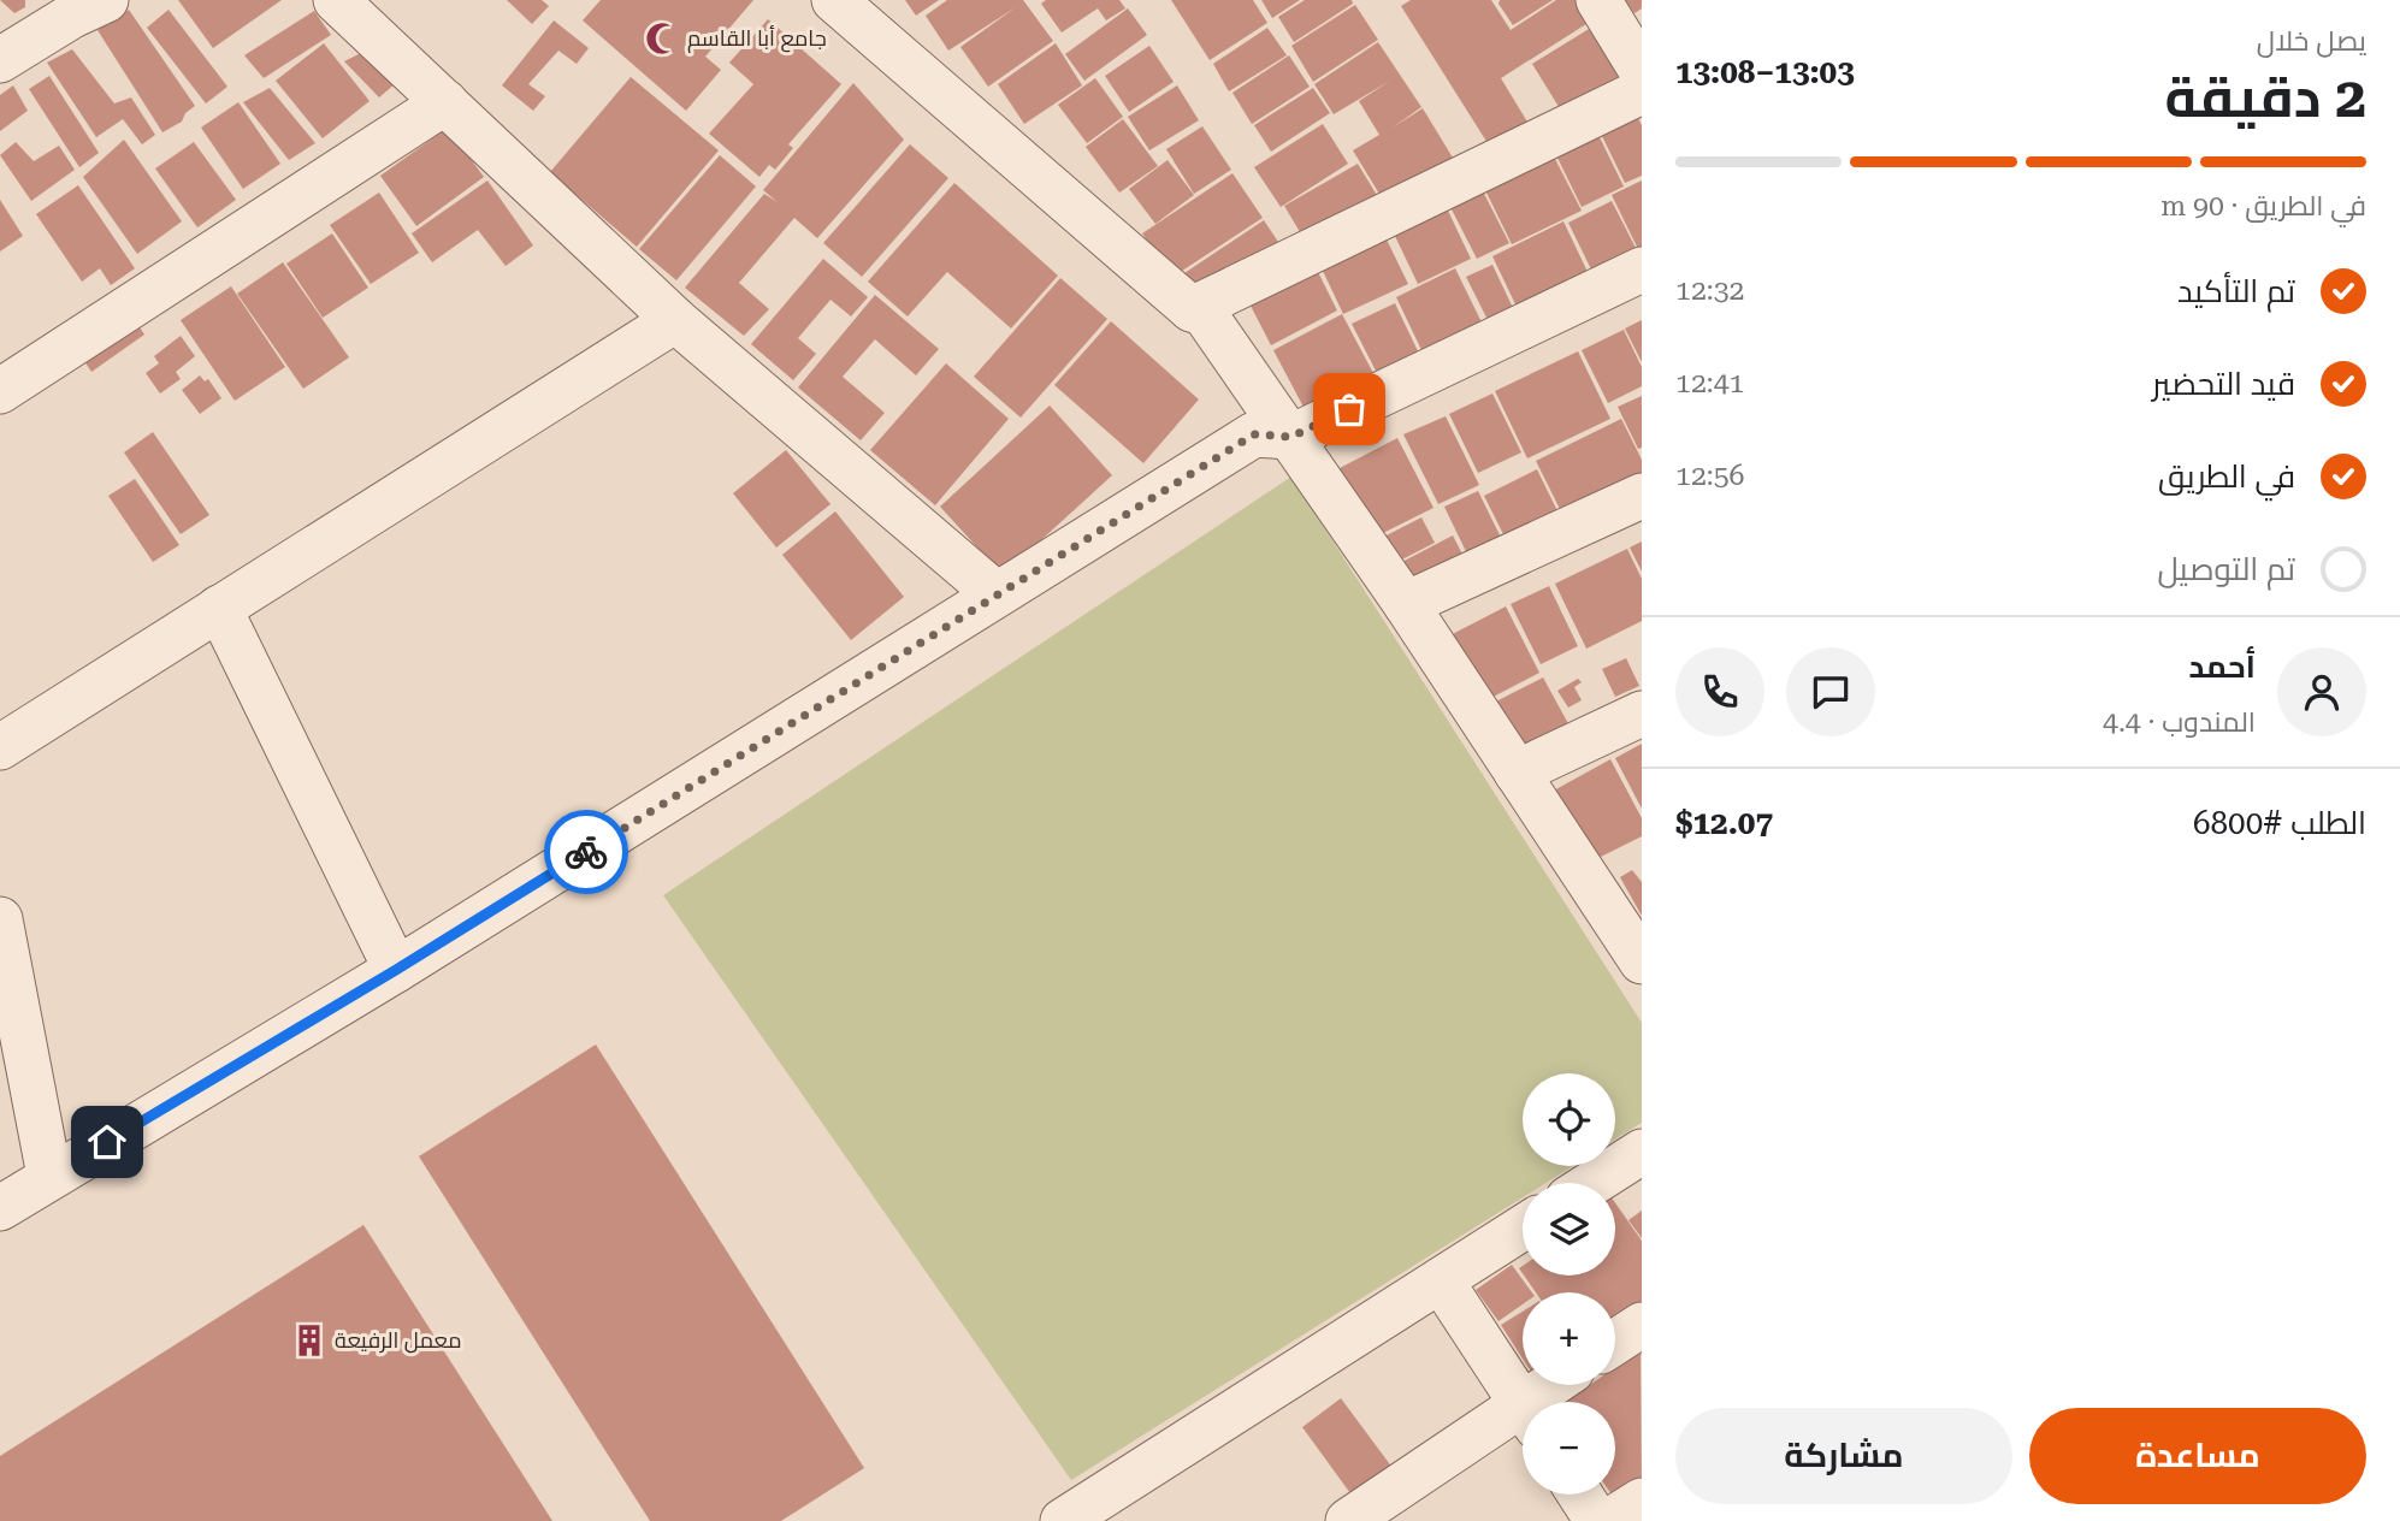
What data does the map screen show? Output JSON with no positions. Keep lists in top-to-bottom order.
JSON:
{
  "places": {
    "mosque": ["جامع أبا القاسم"],
    "building": ["معمل الرفيعة"]
  },
  "page": {
    "heading": ["2 دقيقة", "يصل خلال", "13:03–13:08"],
    "panel": [
      "أحمد",
      "المندوب · 4.4",
      "الطلب #6800",
      "$12.07"
    ],
    "bar": "في الطريق · 90 m",
    "list": [
      ["تم التأكيد", "12:32"],
      ["قيد التحضير", "12:41"],
      ["في الطريق", "12:56"],
      "تم التوصيل"
    ],
    "map_buttons": ["+", "−"],
    "buttons": ["مساعدة", "مشاركة"]
  }
}
